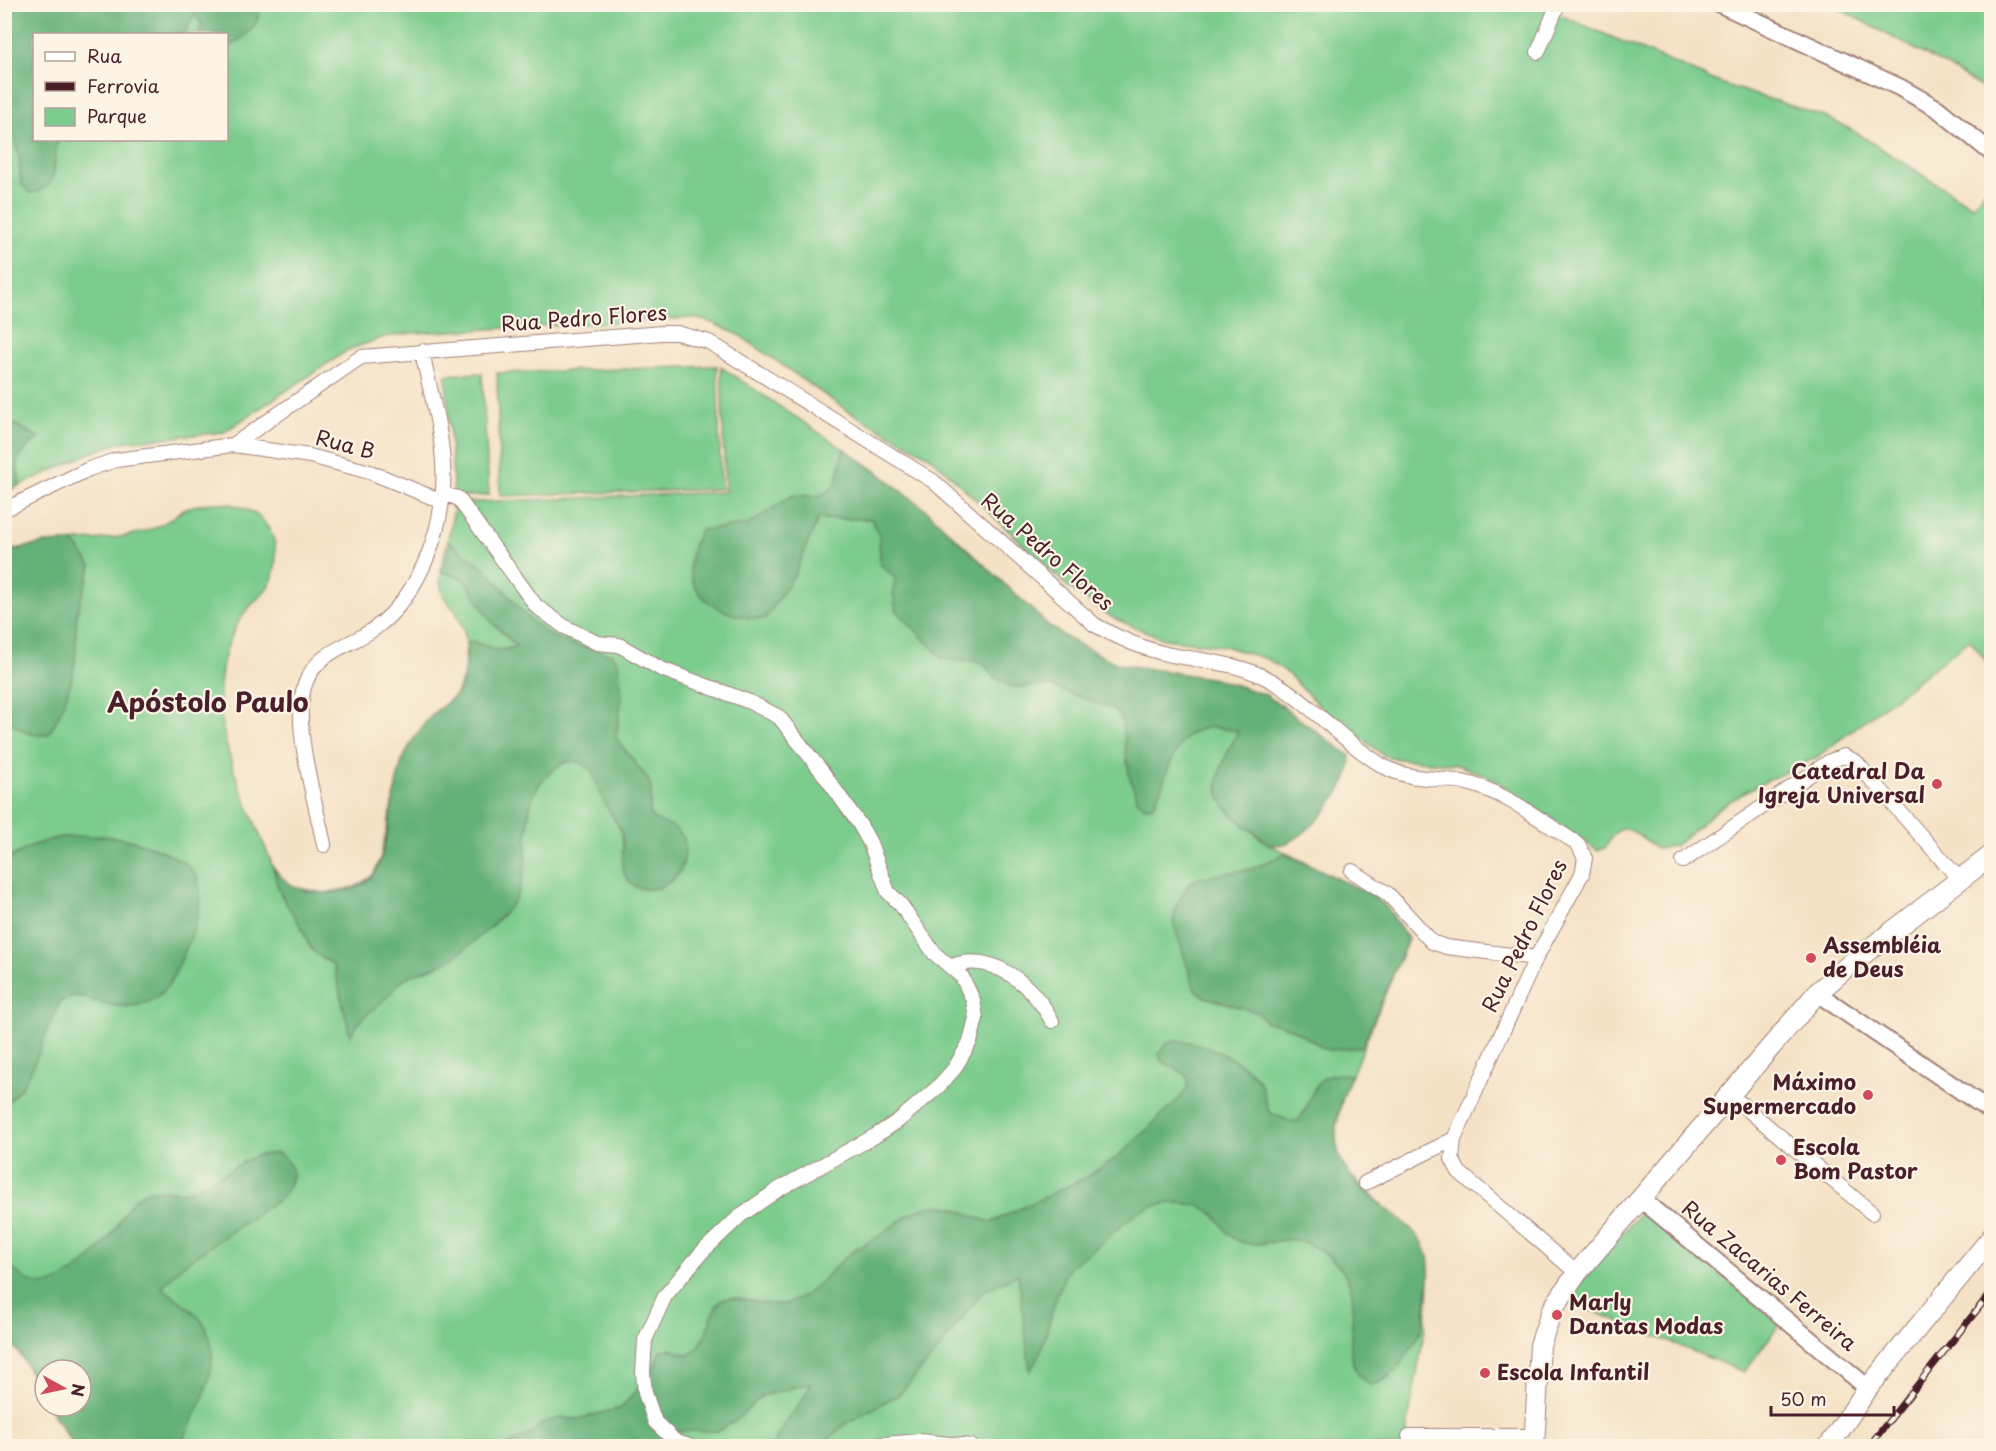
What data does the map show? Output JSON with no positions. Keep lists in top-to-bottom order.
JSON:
{
  "streets": {
    "street": ["Rua Pedro Flores", "Rua B", "Rua Zacarias Ferreira"]
  },
  "crossings": [
    ["Rua Pedro Flores", "Rua B"]
  ],
  "districts": ["Apóstolo Paulo"],
  "places": [
    "Catedral Da Igreja Universal",
    "Assembléia de Deus",
    "Máximo Supermercado",
    "Escola Bom Pastor",
    "Marly Dantas Modas",
    "Escola Infantil"
  ],
  "legend": ["Rua", "Ferrovia", "Parque"],
  "scale_bar": "50 m",
  "north": "right"
}
